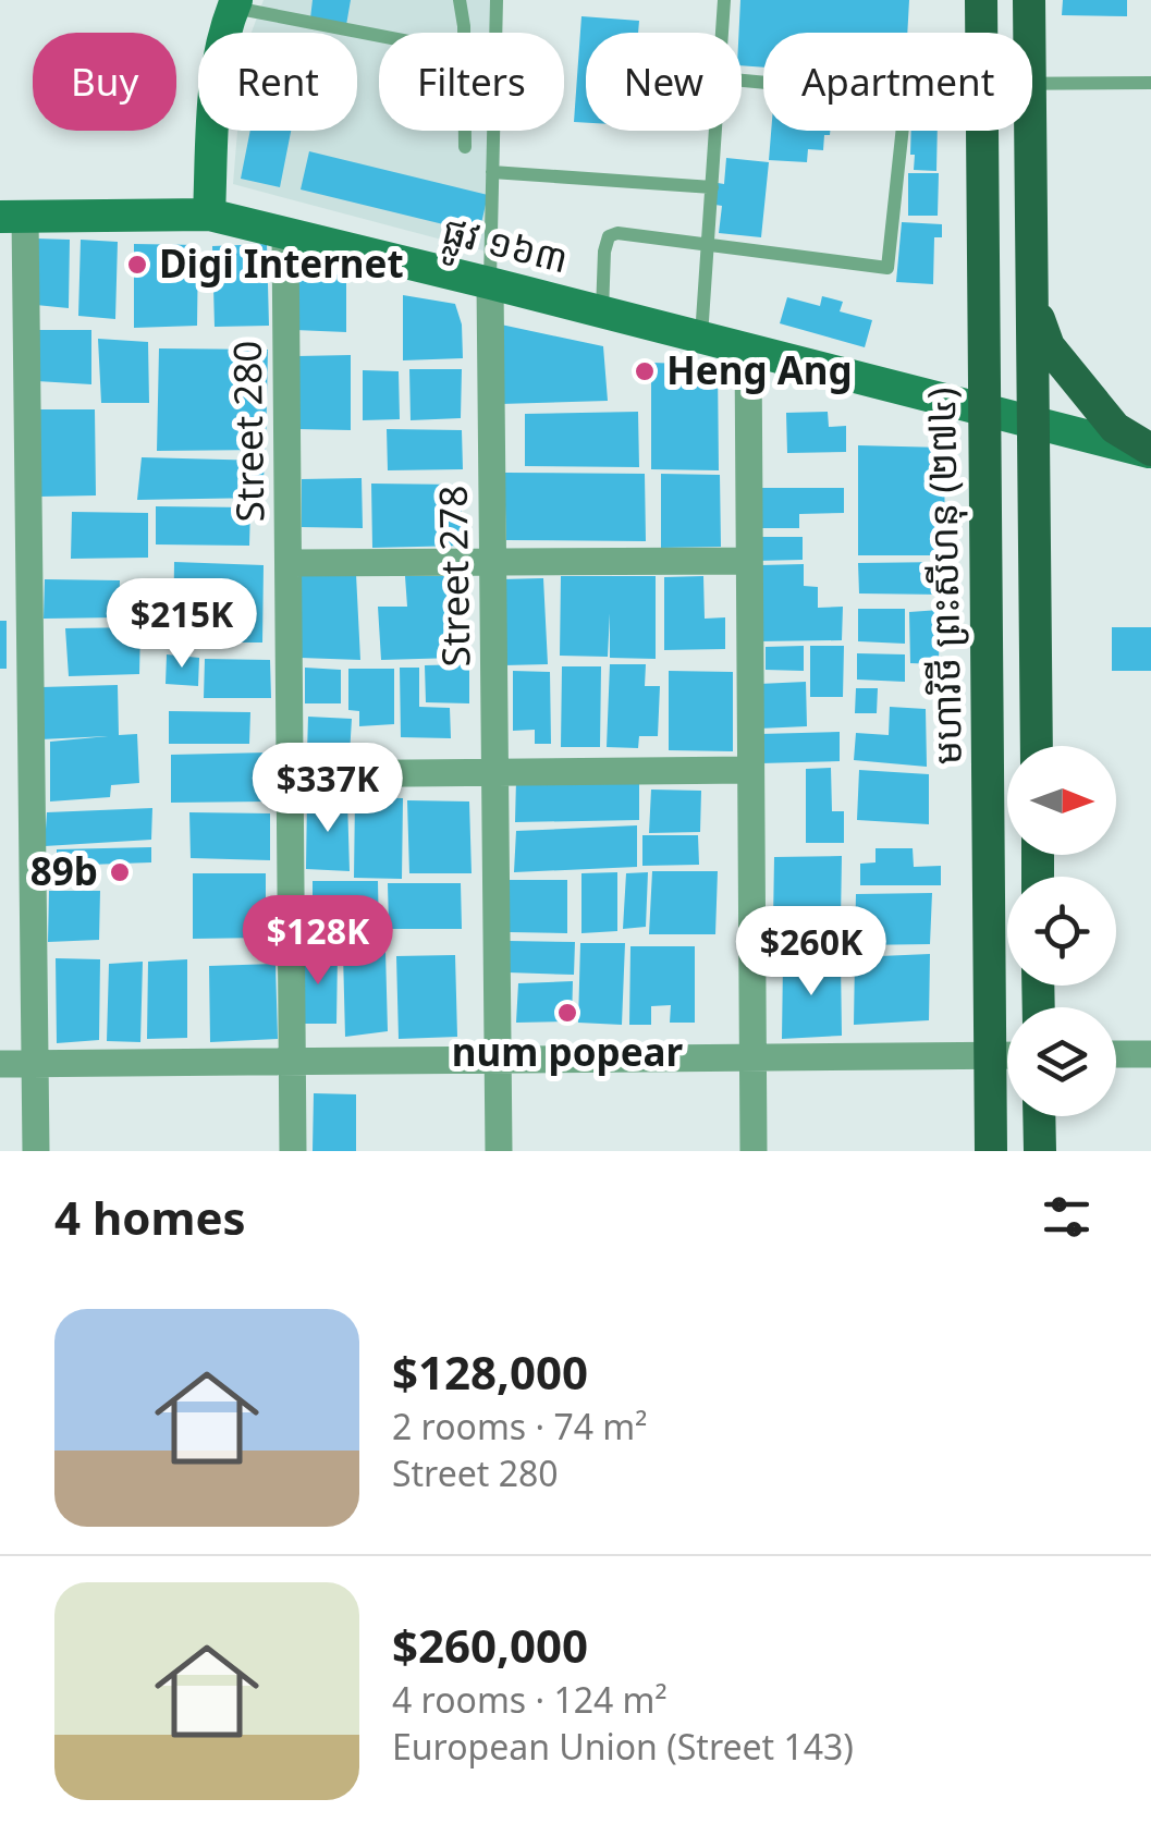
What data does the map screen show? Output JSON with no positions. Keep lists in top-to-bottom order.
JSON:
{
  "streets": {
    "main road": ["មហាវិថី ព្រះសីហនុ (២៧៤)"],
    "street": ["ផ្លូវ ១៦៣", "Street 280", "Street 278"]
  },
  "crossings": [
    ["ផ្លូវ ១៦៣", "Street 280"],
    ["ផ្លូវ ១៦៣", "Street 278"],
    ["ផ្លូវ ១៦៣", "មហាវិថី ព្រះសីហនុ (២៧៤)"]
  ],
  "places": [
    "Digi Internet",
    "Heng Ang",
    "89b",
    "num popear"
  ],
  "north": "right",
  "page": {
    "chip": [
      "Buy",
      "Rent",
      "Filters",
      "New",
      "Apartment"
    ],
    "price": [
      "$215K",
      "$337K",
      "$128K",
      "$260K"
    ],
    "heading": "4 homes",
    "list": [
      {
        "name": "$128,000",
        "note": "2 rooms · 74 m² · Street 280"
      },
      {
        "name": "$260,000",
        "note": "4 rooms · 124 m² · European Union (Street 143)"
      }
    ]
  }
}
